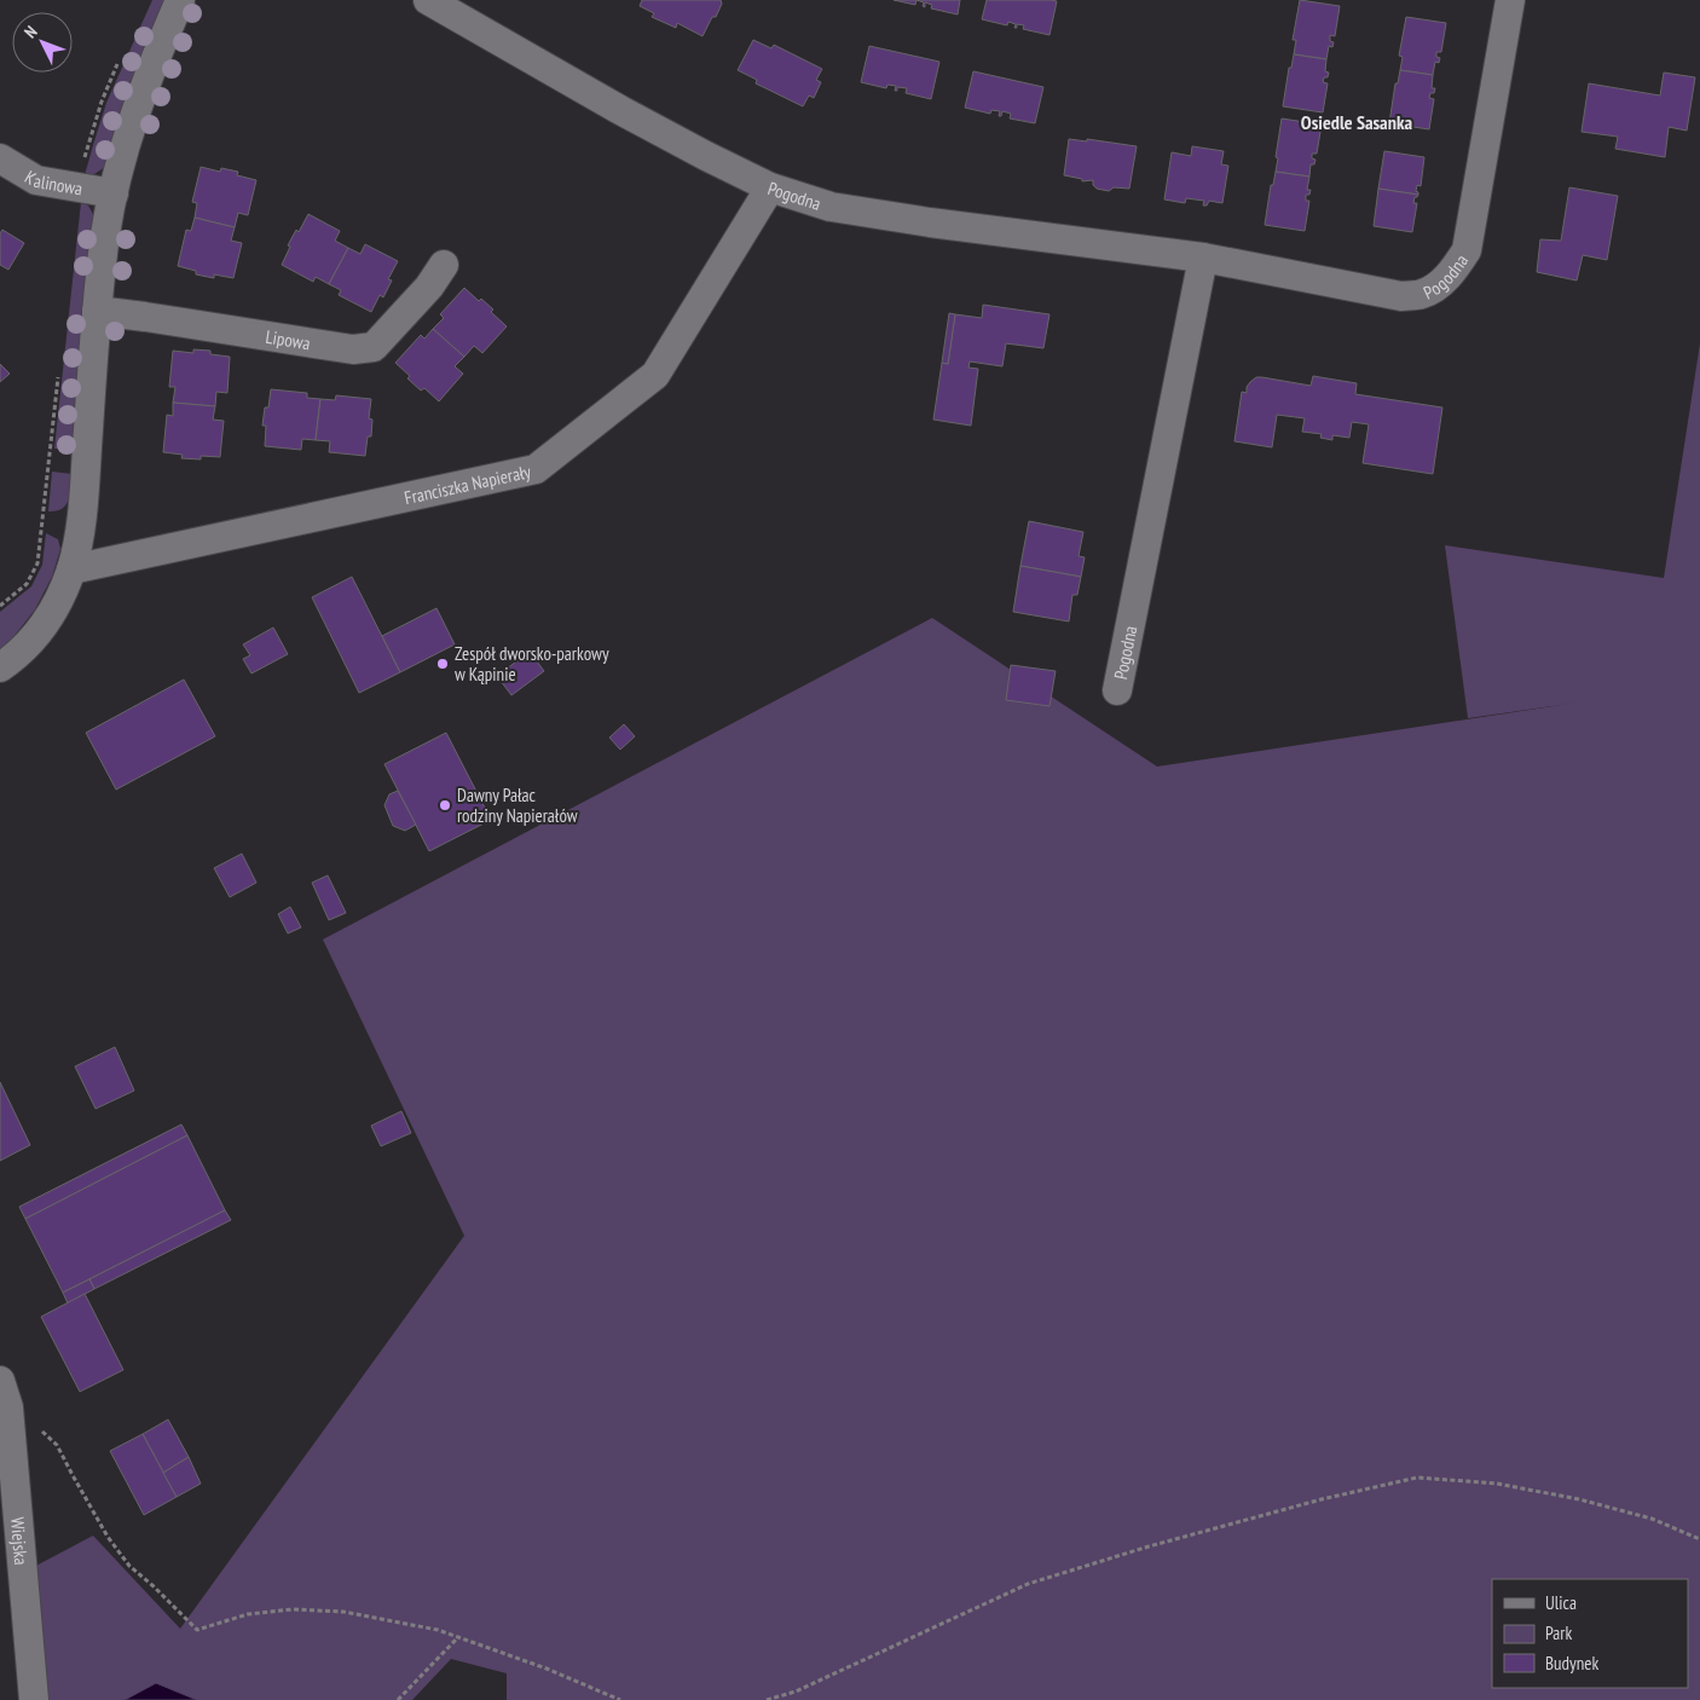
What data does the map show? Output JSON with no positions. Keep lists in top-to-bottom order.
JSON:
{
  "streets": {
    "street": [
      "Kalinowa",
      "Pogodna",
      "Lipowa",
      "Franciszka Napierały",
      "Wiejska"
    ]
  },
  "crossings": [
    ["Pogodna", "Franciszka Napierały"]
  ],
  "districts": ["Osiedle Sasanka"],
  "places": ["Zespół dworsko-parkowy w Kąpinie", "Dawny Pałac rodziny Napierałów"],
  "legend": ["Ulica", "Park", "Budynek"],
  "north": "top left"
}
